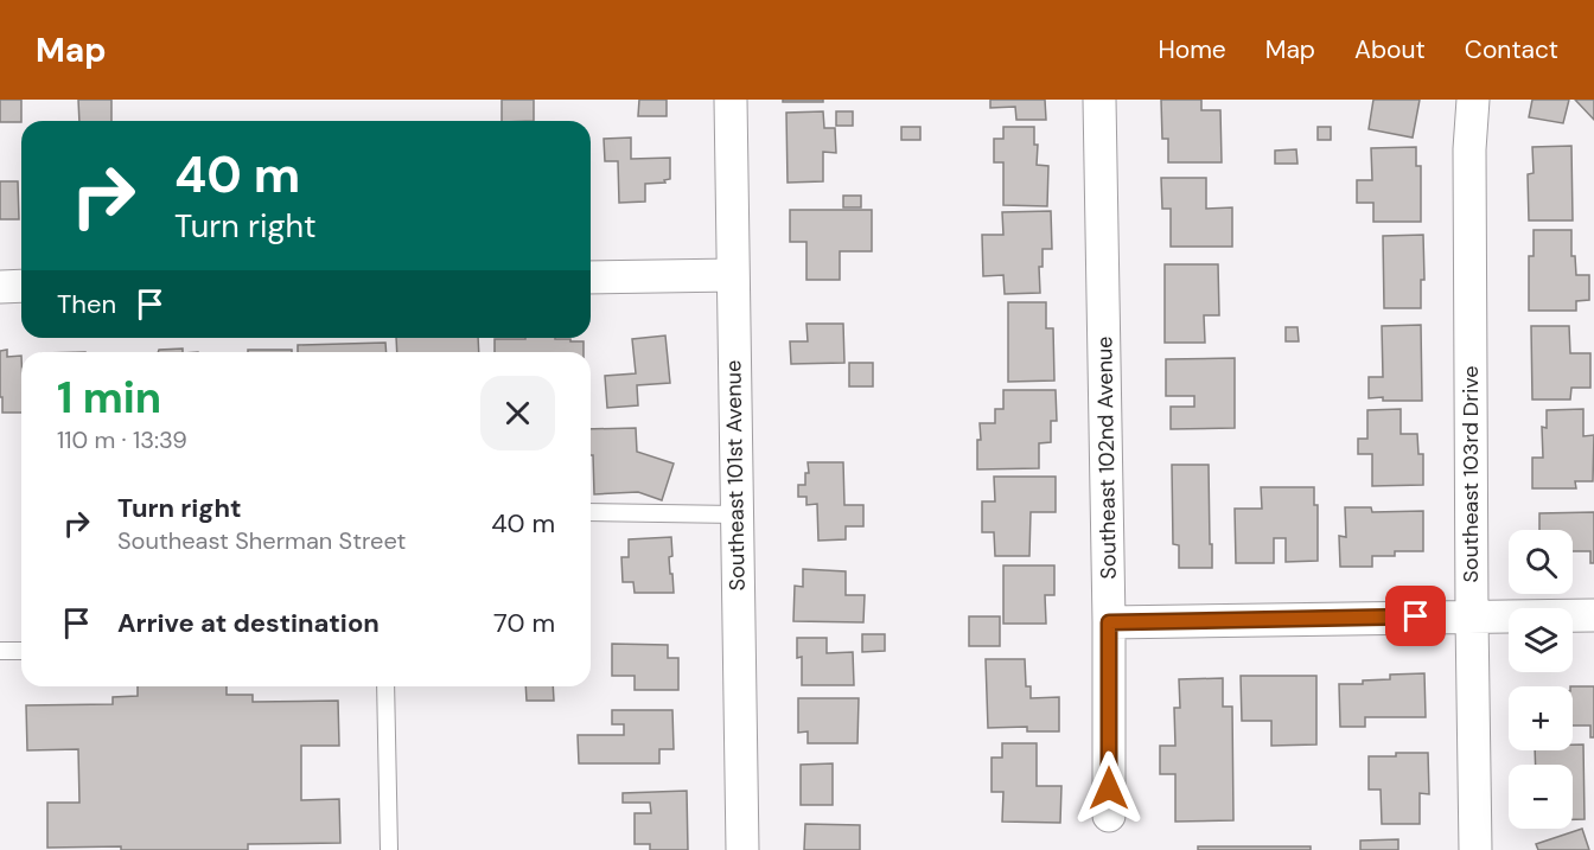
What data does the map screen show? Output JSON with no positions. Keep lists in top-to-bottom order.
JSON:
{
  "streets": {
    "street": ["Southeast 102nd Avenue", "Southeast 103rd Drive", "Southeast 101st Avenue"]
  },
  "page": {
    "header": "Map",
    "nav": [
      "Home",
      "Map",
      "About",
      "Contact"
    ],
    "turn": ["40 m", "Turn right"],
    "then": "Then",
    "heading": ["1 min", "110 m · 13:39"],
    "list": [
      {
        "name": "Turn right",
        "note": "Southeast Sherman Street",
        "value": "40 m"
      },
      {
        "name": "Arrive at destination",
        "value": "70 m"
      }
    ],
    "map_buttons": ["+", "−"]
  }
}
